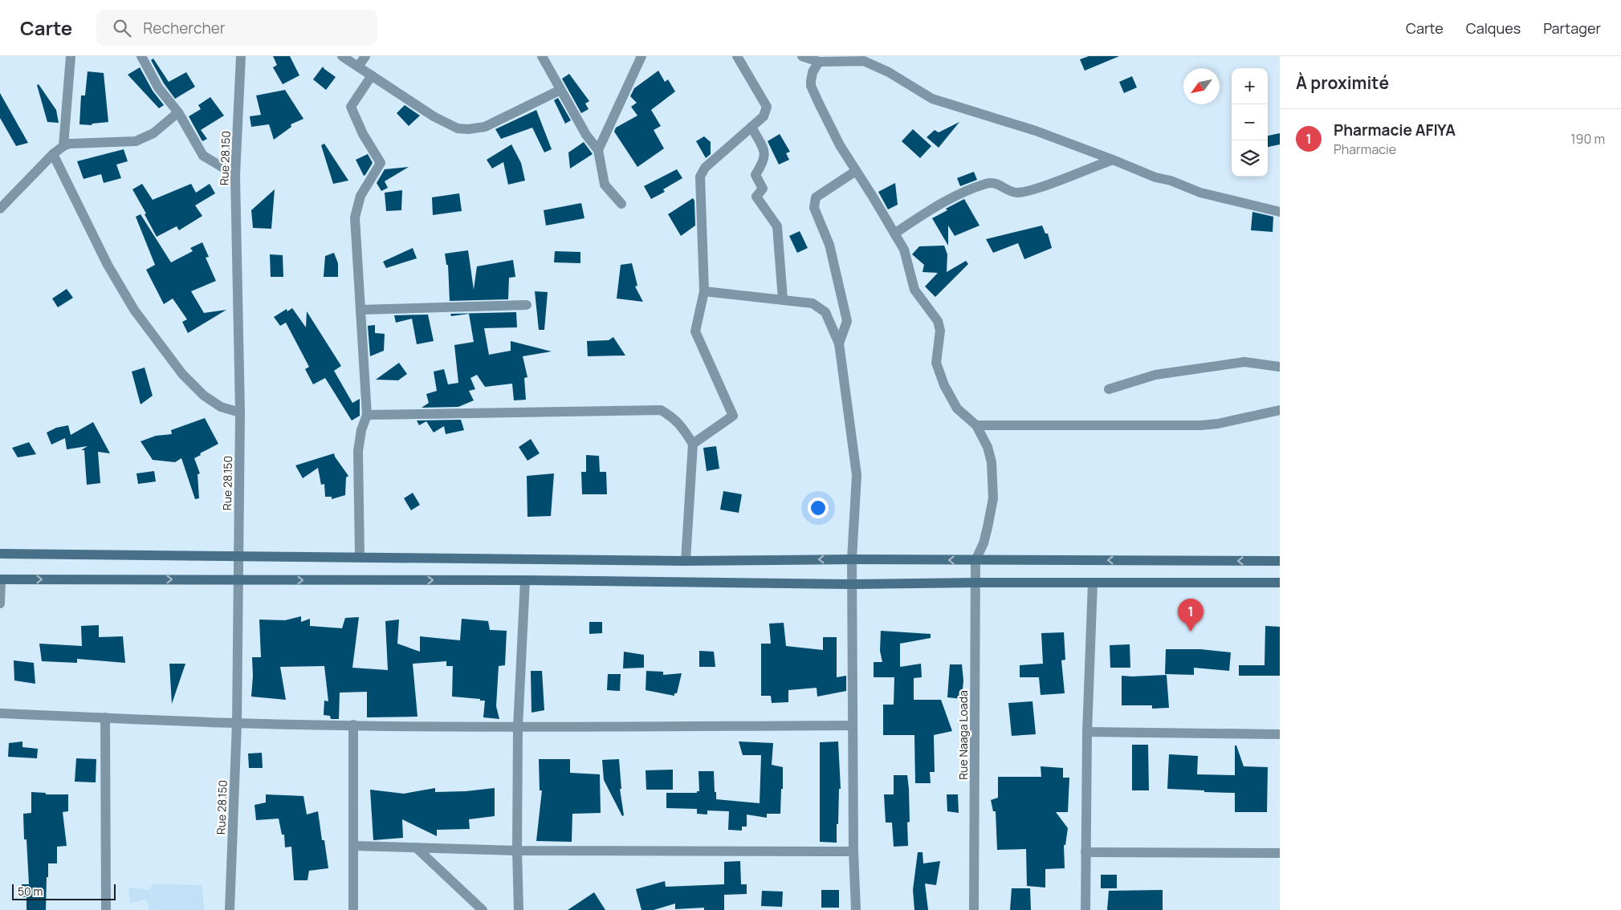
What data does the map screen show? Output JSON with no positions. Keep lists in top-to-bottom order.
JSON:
{
  "streets": {
    "street": ["Rue 28.150", "Rue Naaga Loada"]
  },
  "scale_bar": "50 m",
  "north": "bottom left",
  "page": {
    "header": "Carte",
    "search": "Rechercher",
    "nav": ["Carte", "Calques", "Partager"],
    "heading": "À proximité",
    "map_buttons": ["+", "−"],
    "list": [
      {
        "mark": "1",
        "name": "Pharmacie AFIYA",
        "note": "Pharmacie",
        "value": "190 m"
      }
    ],
    "pins": "1",
    "scale": "50 m"
  }
}
